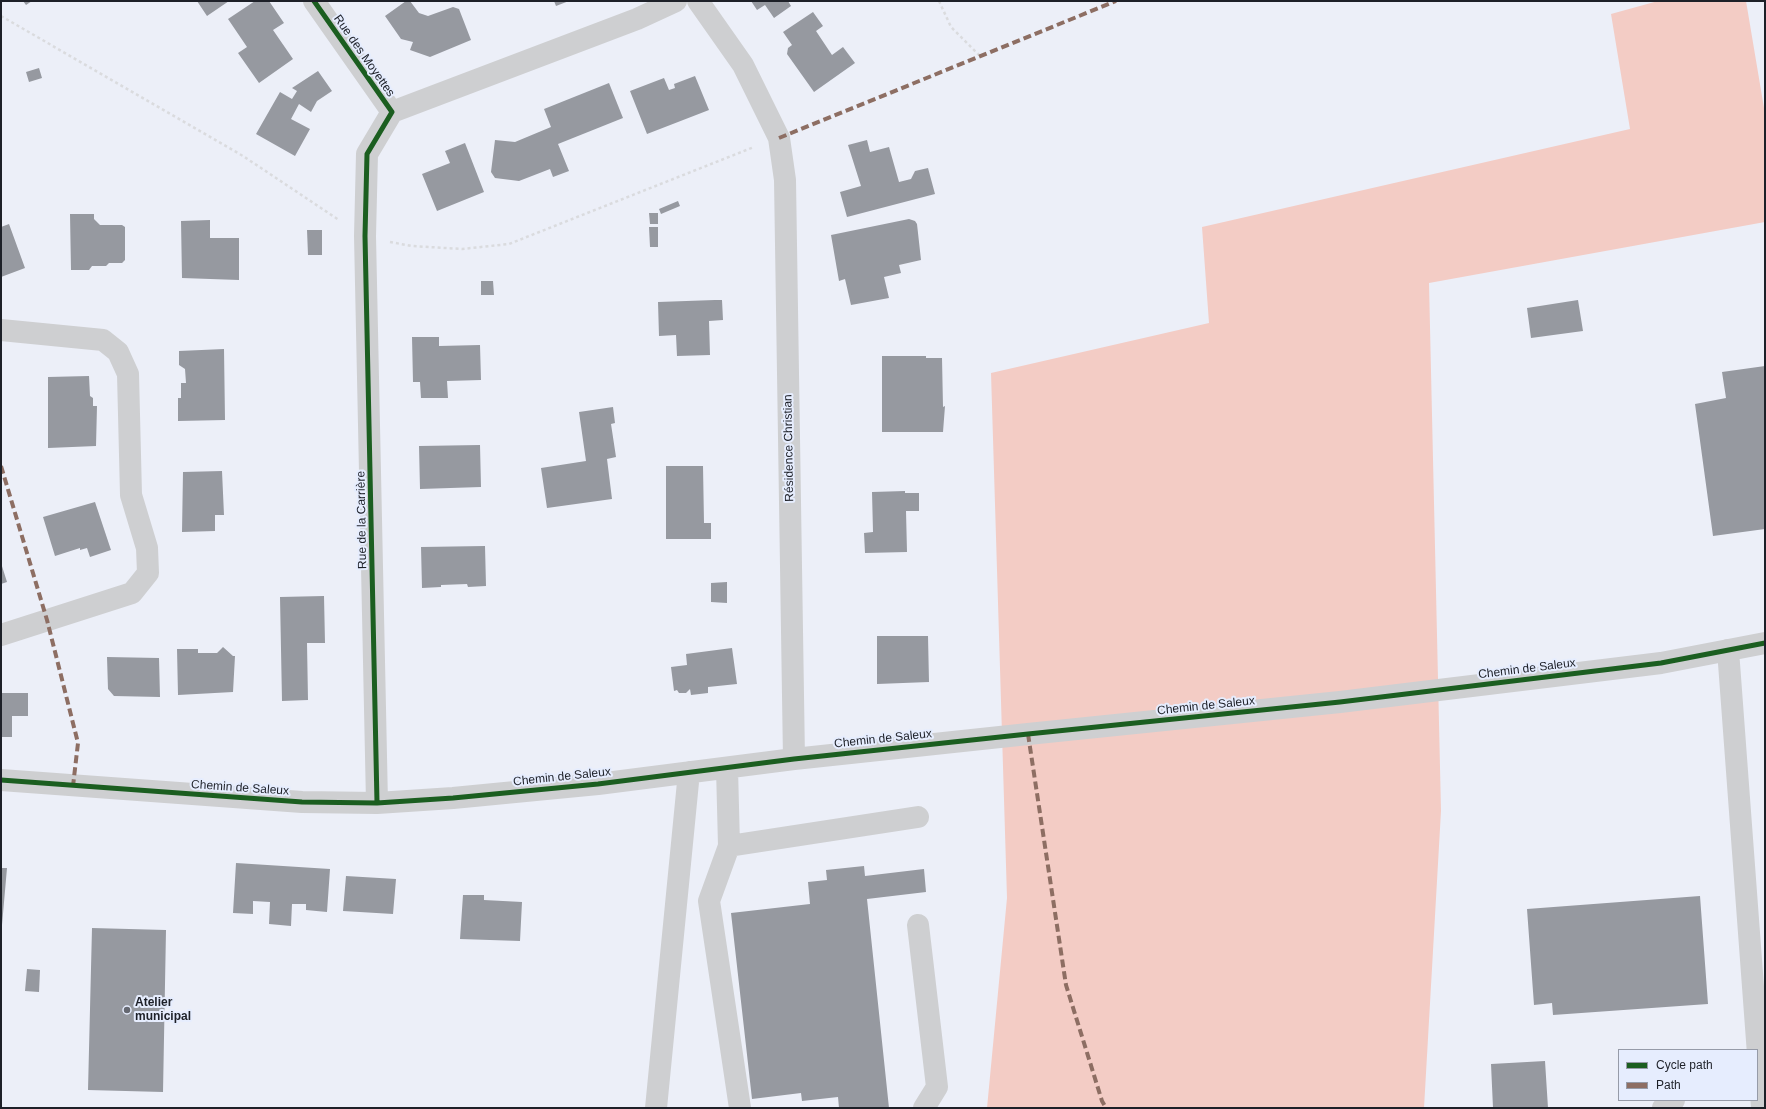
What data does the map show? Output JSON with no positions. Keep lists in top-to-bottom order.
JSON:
{
  "streets": {
    "street": [
      "Rue des Moyettes",
      "Résidence Christian",
      "Rue de la Carrière",
      "Chemin de Saleux"
    ]
  },
  "crossings": [
    ["Rue des Moyettes", "Rue de la Carrière"],
    ["Résidence Christian", "Chemin de Saleux"],
    ["Rue de la Carrière", "Chemin de Saleux"]
  ],
  "places": ["Atelier municipal"],
  "legend": ["Cycle path", "Path"]
}
